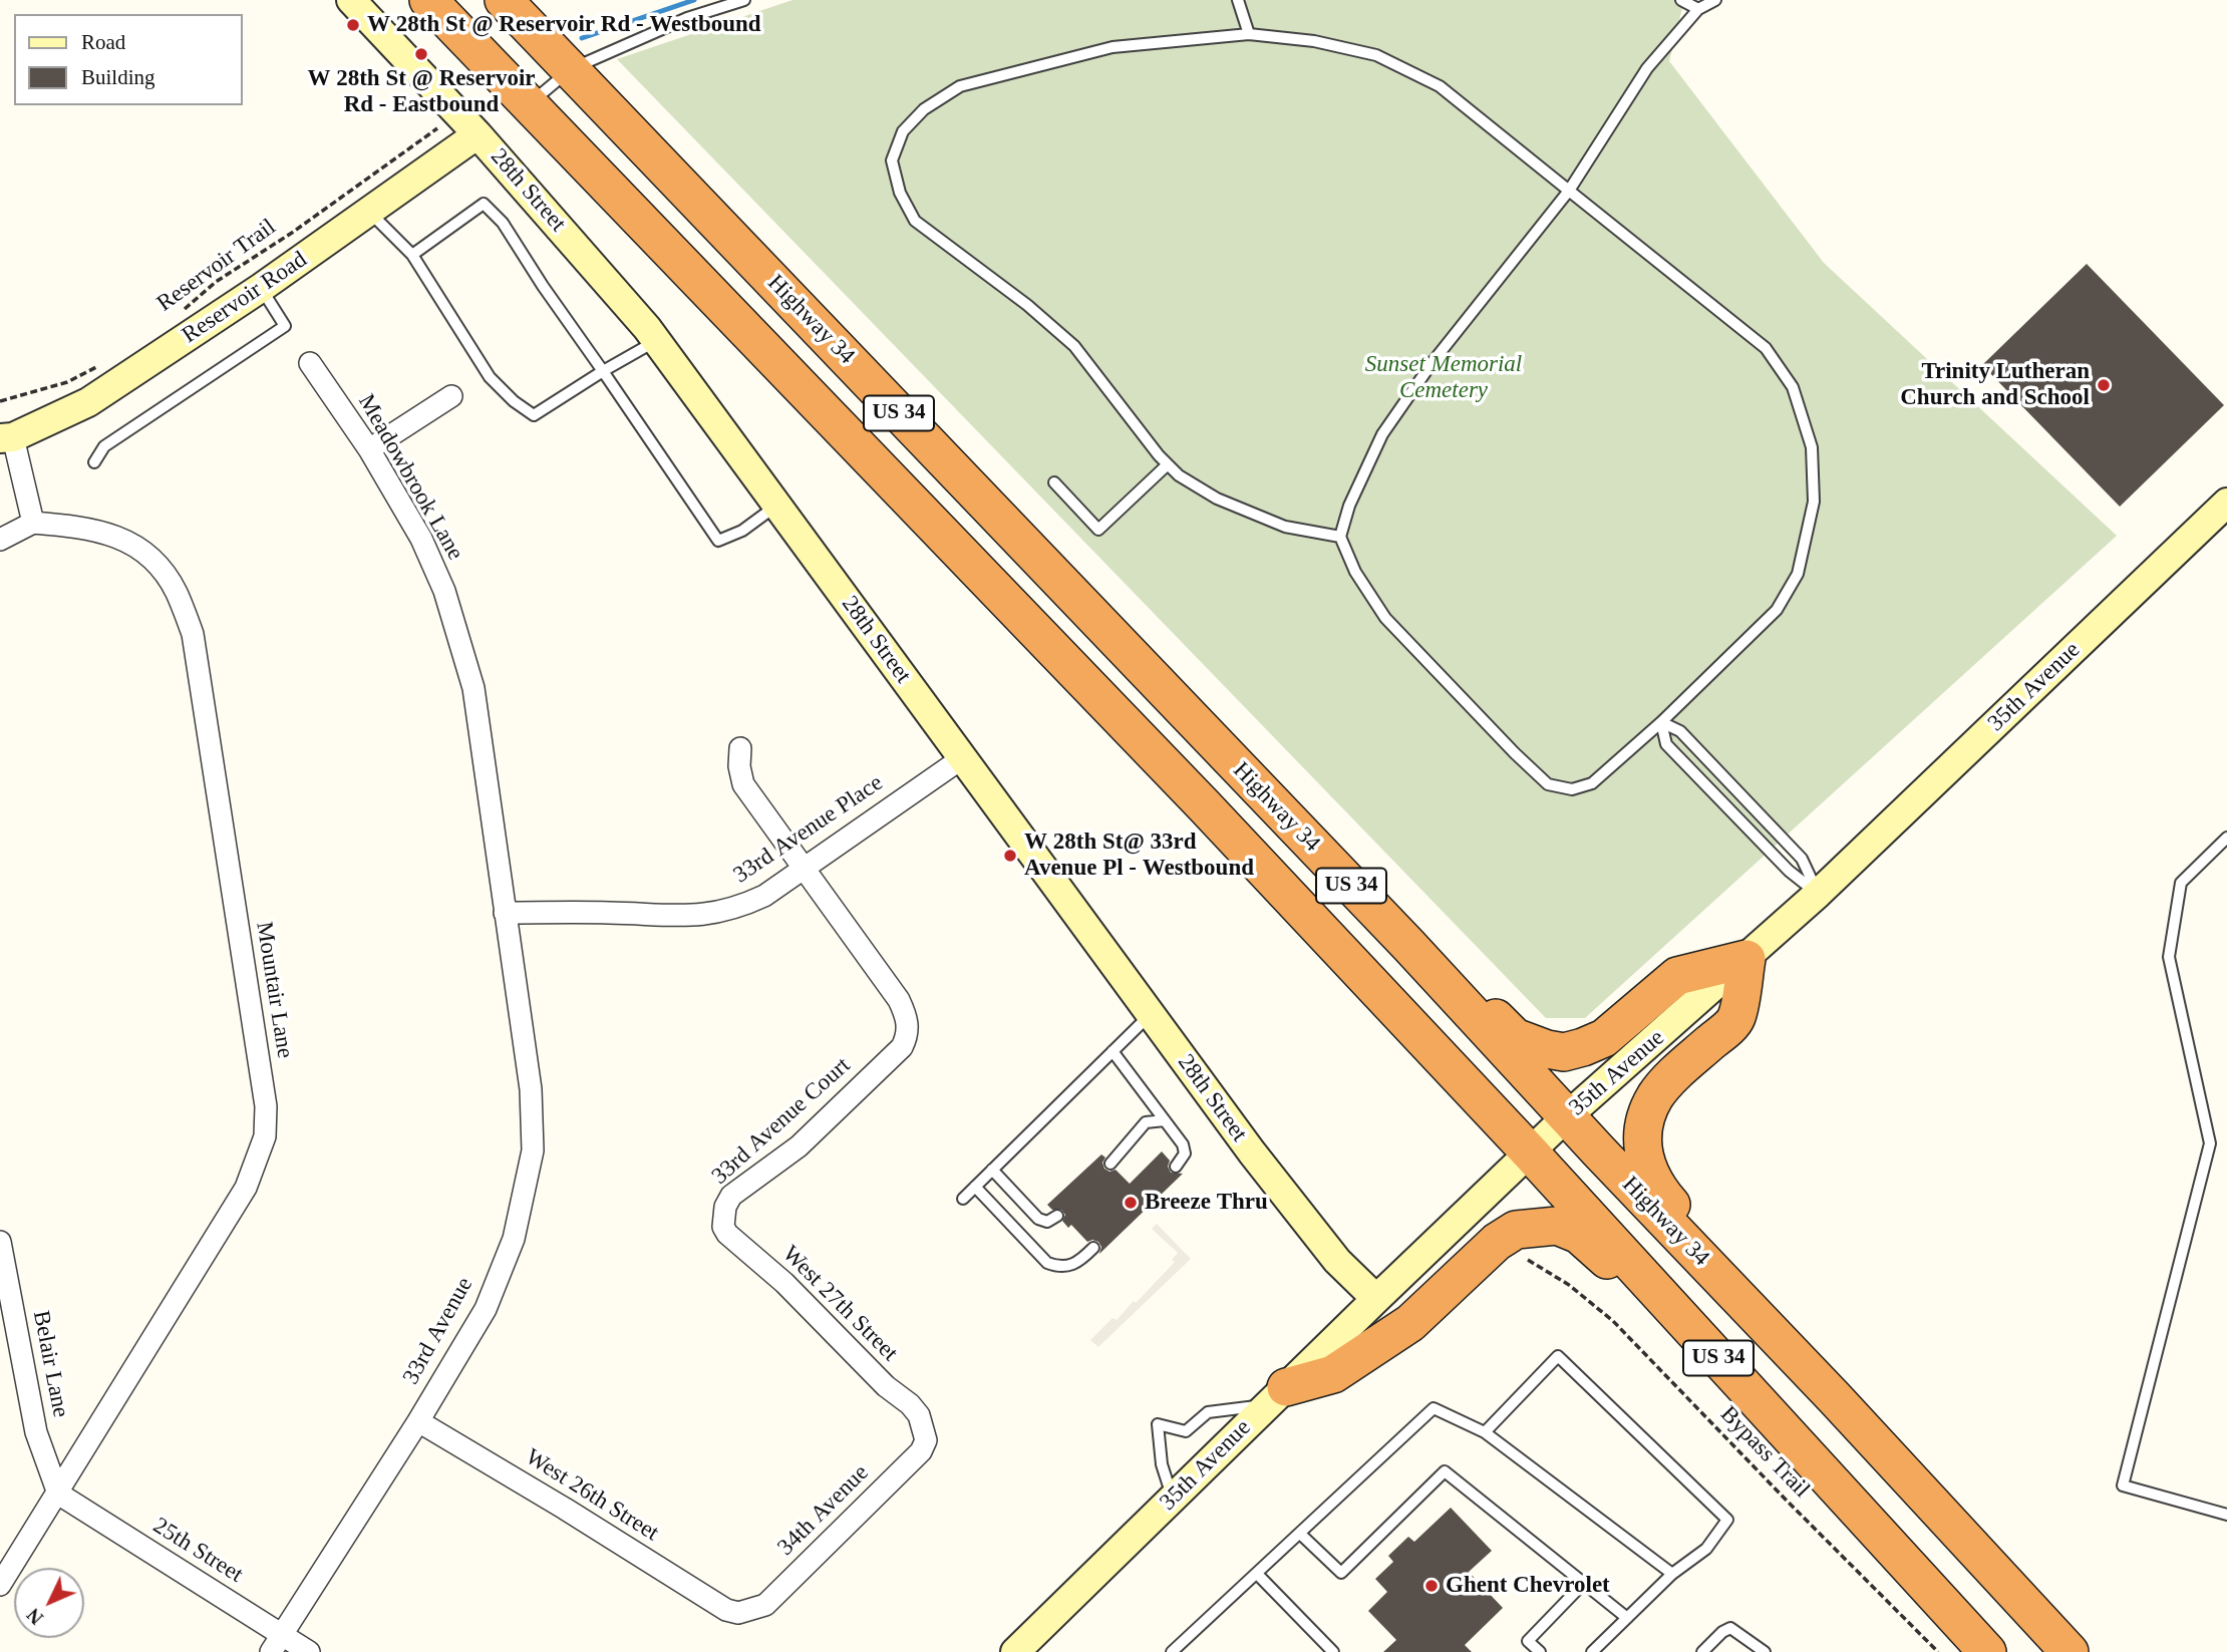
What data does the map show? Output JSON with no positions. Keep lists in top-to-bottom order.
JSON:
{
  "streets": {
    "highway": ["Highway 34", "US 34"],
    "street": [
      "28th Street",
      "Reservoir Road",
      "Meadowbrook Lane",
      "35th Avenue",
      "33rd Avenue Place",
      "Mountair Lane",
      "33rd Avenue Court",
      "West 27th Street",
      "33rd Avenue",
      "Belair Lane",
      "West 26th Street",
      "34th Avenue",
      "25th Street"
    ],
    "path": ["Reservoir Trail", "Bypass Trail"]
  },
  "crossings": [
    ["28th Street", "Reservoir Road"],
    ["28th Street", "35th Avenue"],
    ["28th Street", "33rd Avenue Place"],
    ["Highway 34", "35th Avenue"],
    ["US 34", "35th Avenue"],
    ["Meadowbrook Lane", "33rd Avenue Place"],
    ["Meadowbrook Lane", "33rd Avenue"],
    ["33rd Avenue Place", "33rd Avenue Court"],
    ["33rd Avenue Place", "33rd Avenue"],
    ["Mountair Lane", "Belair Lane"],
    ["Mountair Lane", "25th Street"],
    ["33rd Avenue Court", "West 27th Street"],
    ["West 27th Street", "34th Avenue"],
    ["33rd Avenue", "West 26th Street"],
    ["33rd Avenue", "25th Street"],
    ["Belair Lane", "25th Street"],
    ["West 26th Street", "34th Avenue"]
  ],
  "parks": ["Sunset Memorial Cemetery"],
  "places": [
    "W 28th St @ Reservoir Rd - Westbound",
    "W 28th St @ Reservoir Rd - Eastbound",
    "Trinity Lutheran Church and School",
    "W 28th St@ 33rd Avenue Pl - Westbound",
    "Breeze Thru",
    "Ghent Chevrolet"
  ],
  "legend": ["Road", "Building"],
  "north": "bottom left"
}
